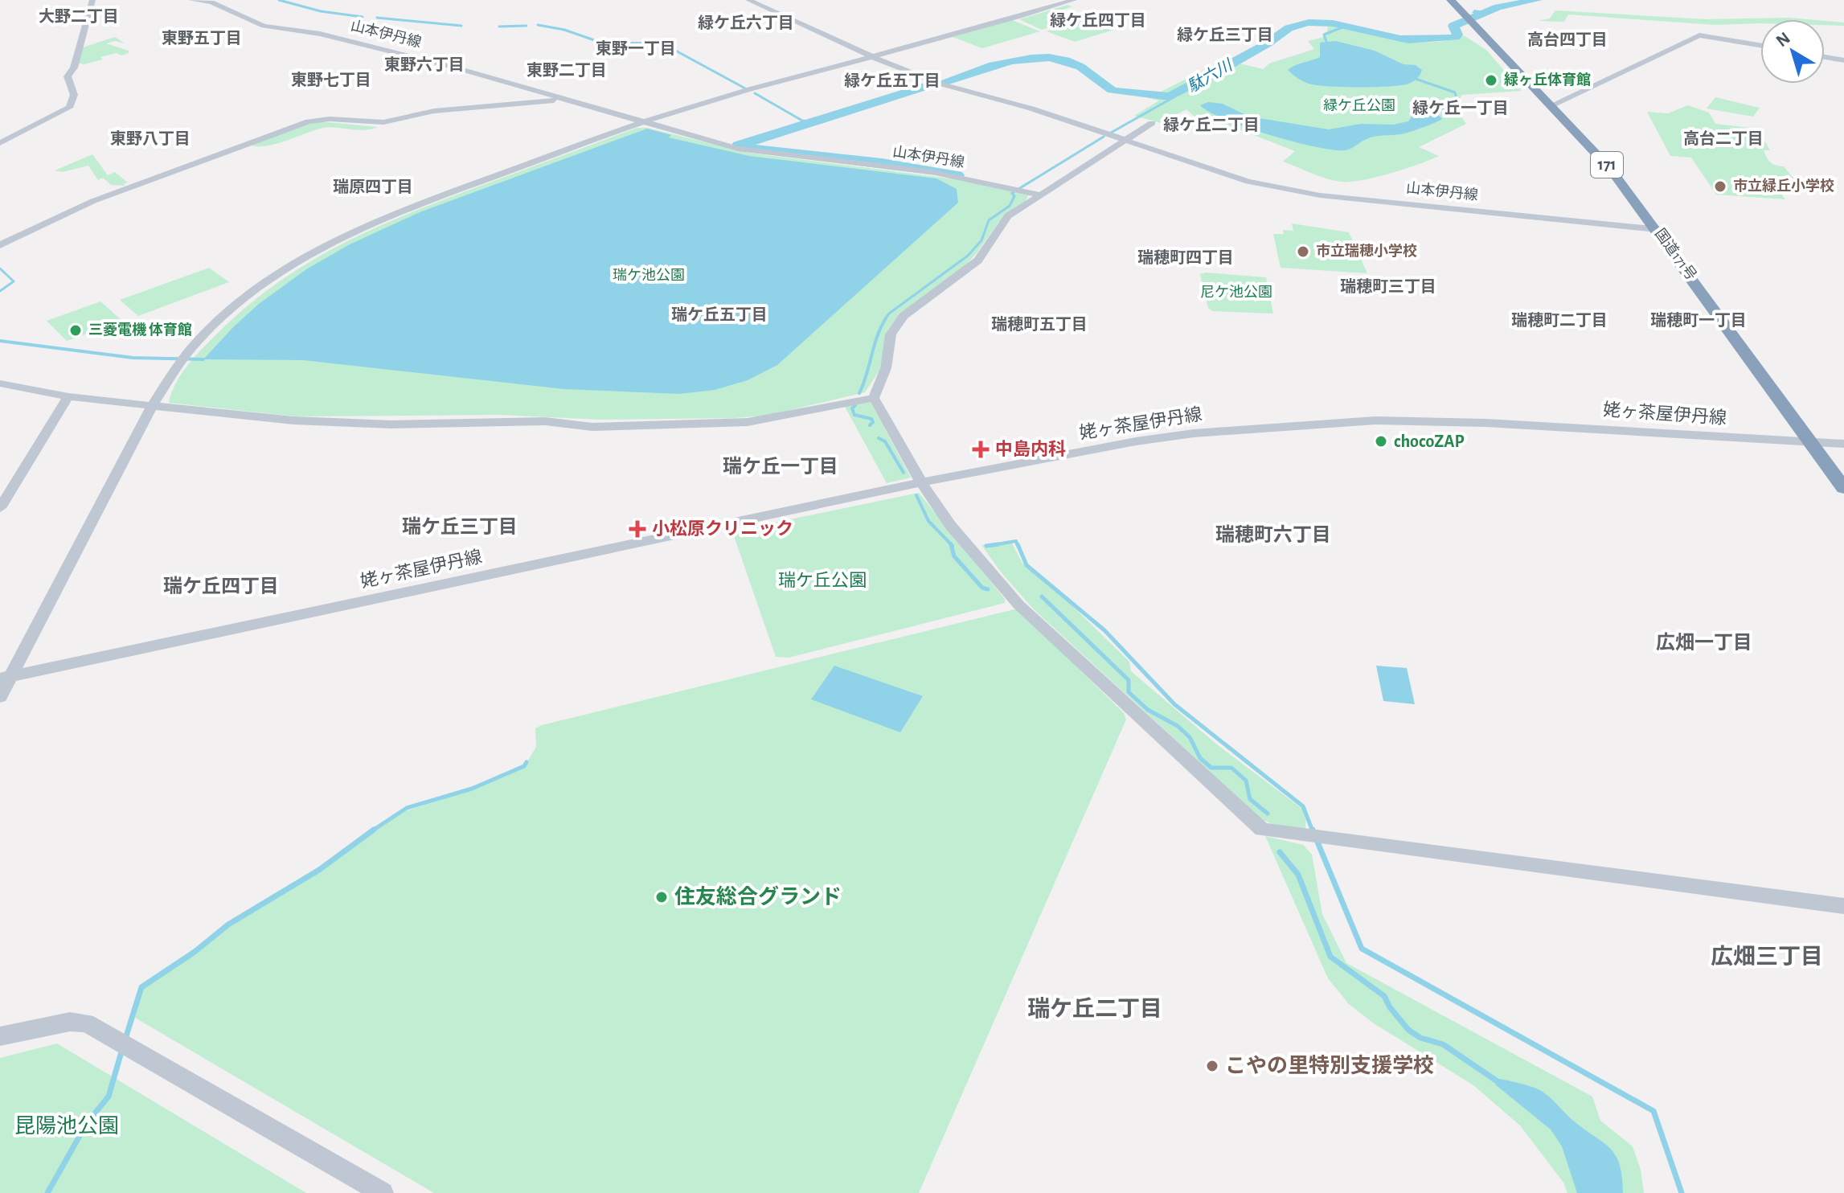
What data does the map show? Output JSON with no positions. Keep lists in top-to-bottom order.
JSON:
{
  "streets": {
    "highway": ["171", "国道171号"],
    "street": ["山本伊丹線", "姥ヶ茶屋伊丹線"]
  },
  "crossings": [
    ["山本伊丹線", "国道171号"],
    ["171", "国道171号"],
    ["国道171号", "姥ヶ茶屋伊丹線"]
  ],
  "districts": [
    "大野二丁目",
    "緑ケ丘四丁目",
    "緑ケ丘六丁目",
    "緑ケ丘三丁目",
    "東野五丁目",
    "高台四丁目",
    "東野一丁目",
    "東野六丁目",
    "東野二丁目",
    "東野七丁目",
    "緑ケ丘五丁目",
    "緑ケ丘一丁目",
    "緑ケ丘二丁目",
    "東野八丁目",
    "高台二丁目",
    "瑞原四丁目",
    "瑞穂町四丁目",
    "瑞穂町三丁目",
    "瑞ケ丘五丁目",
    "瑞穂町二丁目",
    "瑞穂町一丁目",
    "瑞穂町五丁目",
    "瑞ケ丘一丁目",
    "瑞ケ丘三丁目",
    "瑞穂町六丁目",
    "瑞ケ丘四丁目",
    "広畑一丁目",
    "広畑三丁目",
    "瑞ケ丘二丁目"
  ],
  "water": ["駄六川"],
  "parks": [
    "緑ケ丘公園",
    "瑞ケ池公園",
    "尼ケ池公園",
    "瑞ケ丘公園",
    "昆陽池公園"
  ],
  "places": {
    "other": [
      "緑ヶ丘体育館",
      "市立緑丘小学校",
      "市立瑞穂小学校",
      "三菱電機 体育館",
      "chocoZAP",
      "住友総合グランド",
      "こやの里特別支援学校"
    ],
    "health": ["中島内科", "小松原クリニック"]
  },
  "north": "top left"
}
